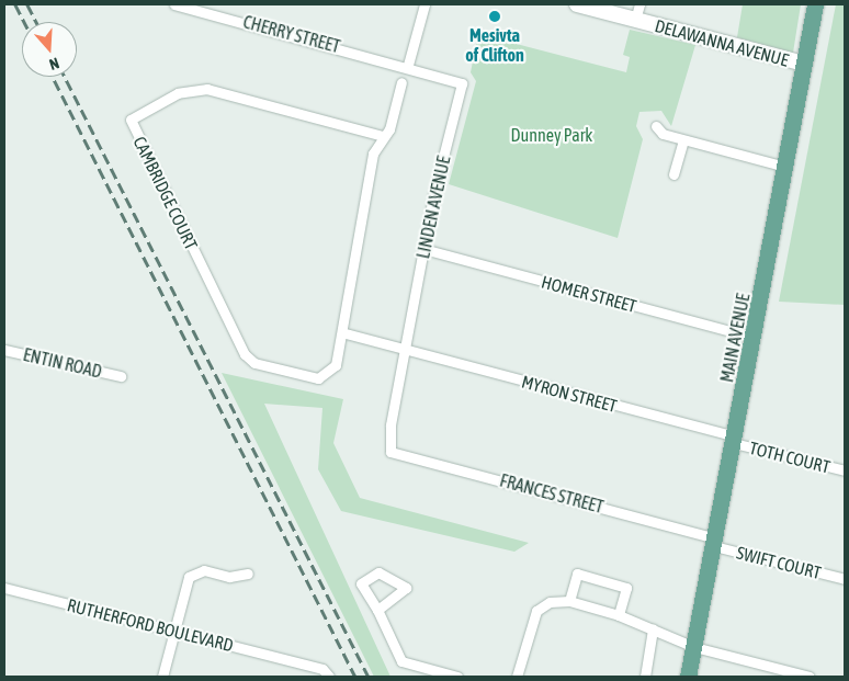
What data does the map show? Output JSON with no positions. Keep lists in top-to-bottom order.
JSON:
{
  "streets": {
    "main road": ["MAIN AVENUE"],
    "street": [
      "CHERRY STREET",
      "DELAWANNA AVENUE",
      "CAMBRIDGE COURT",
      "LINDEN AVENUE",
      "HOMER STREET",
      "ENTIN ROAD",
      "MYRON STREET",
      "TOTH COURT",
      "FRANCES STREET",
      "SWIFT COURT",
      "RUTHERFORD BOULEVARD"
    ]
  },
  "crossings": [
    ["CHERRY STREET", "LINDEN AVENUE"],
    ["DELAWANNA AVENUE", "MAIN AVENUE"],
    ["LINDEN AVENUE", "HOMER STREET"],
    ["LINDEN AVENUE", "MYRON STREET"],
    ["LINDEN AVENUE", "FRANCES STREET"],
    ["HOMER STREET", "MAIN AVENUE"],
    ["MAIN AVENUE", "MYRON STREET"],
    ["MAIN AVENUE", "TOTH COURT"],
    ["MAIN AVENUE", "FRANCES STREET"],
    ["MAIN AVENUE", "SWIFT COURT"],
    ["MYRON STREET", "TOTH COURT"],
    ["FRANCES STREET", "SWIFT COURT"]
  ],
  "parks": ["Dunney Park"],
  "places": ["Mesivta of Clifton"],
  "north": "bottom"
}
